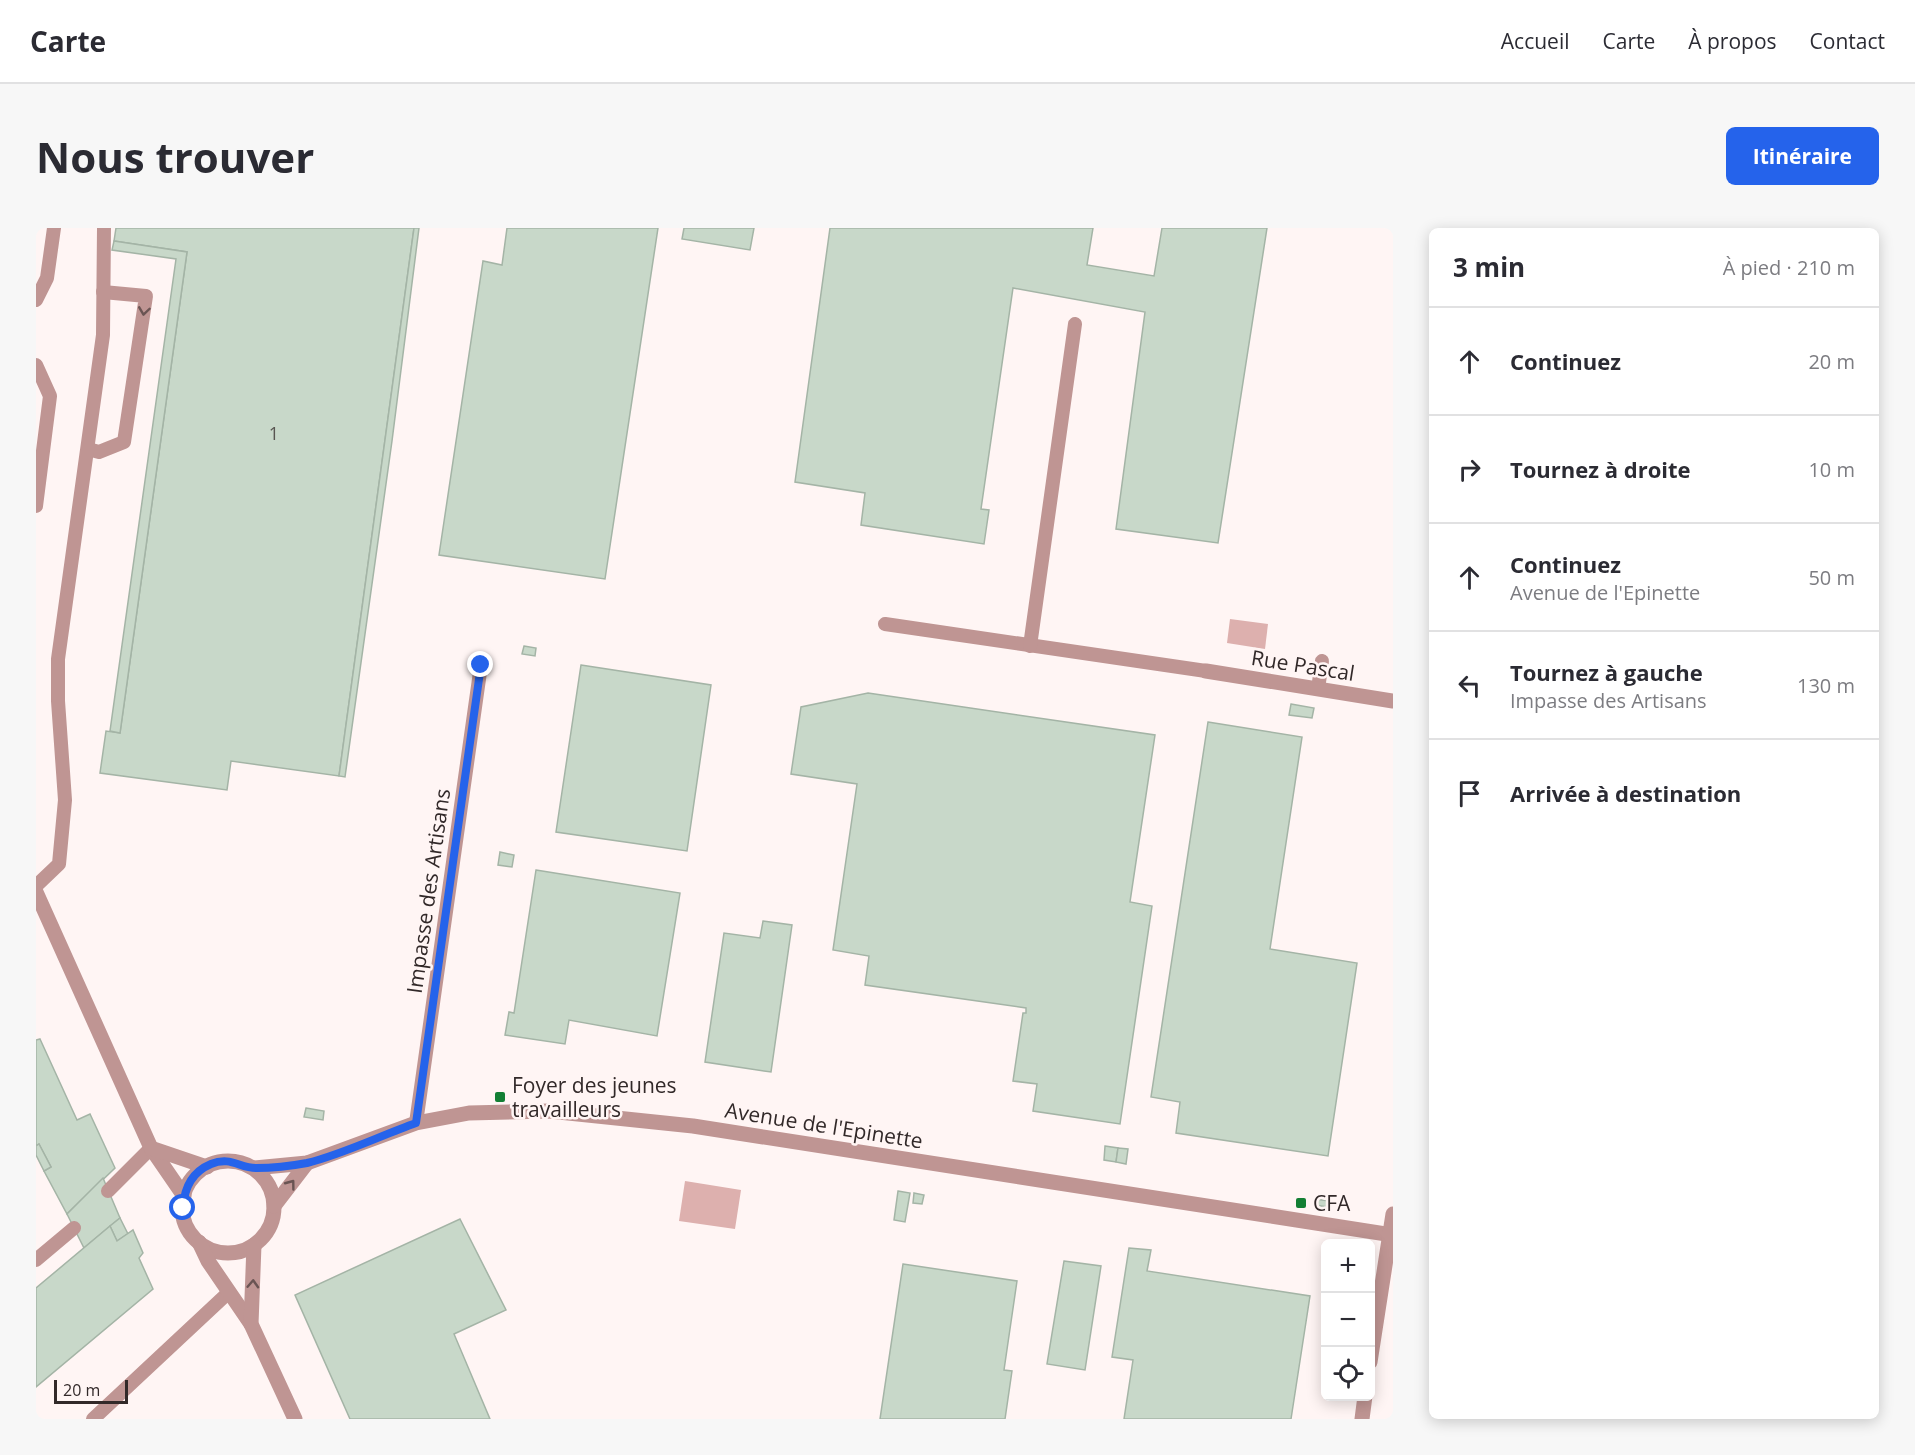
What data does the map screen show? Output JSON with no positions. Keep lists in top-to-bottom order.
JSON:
{
  "streets": {
    "street": ["Rue Pascal", "Avenue de l'Epinette"],
    "lane": ["Impasse des Artisans"]
  },
  "crossings": [
    ["Impasse des Artisans", "Avenue de l'Epinette"]
  ],
  "places": {
    "transit": ["Foyer des jeunes travailleurs", "CFA"]
  },
  "house_numbers": ["1"],
  "scale_bar": "20 m",
  "page": {
    "header": "Carte",
    "nav": [
      "Accueil",
      "Carte",
      "À propos",
      "Contact"
    ],
    "buttons": "Itinéraire",
    "title": "Nous trouver",
    "heading": ["3 min", "À pied · 210 m"],
    "list": [
      ["Continuez", "20 m"],
      ["Tournez à droite", "10 m"],
      ["Continuez", "Avenue de l'Epinette", "50 m"],
      ["Tournez à gauche", "Impasse des Artisans", "130 m"],
      "Arrivée à destination"
    ],
    "map_buttons": ["+", "−"],
    "scale": "20 m"
  }
}
